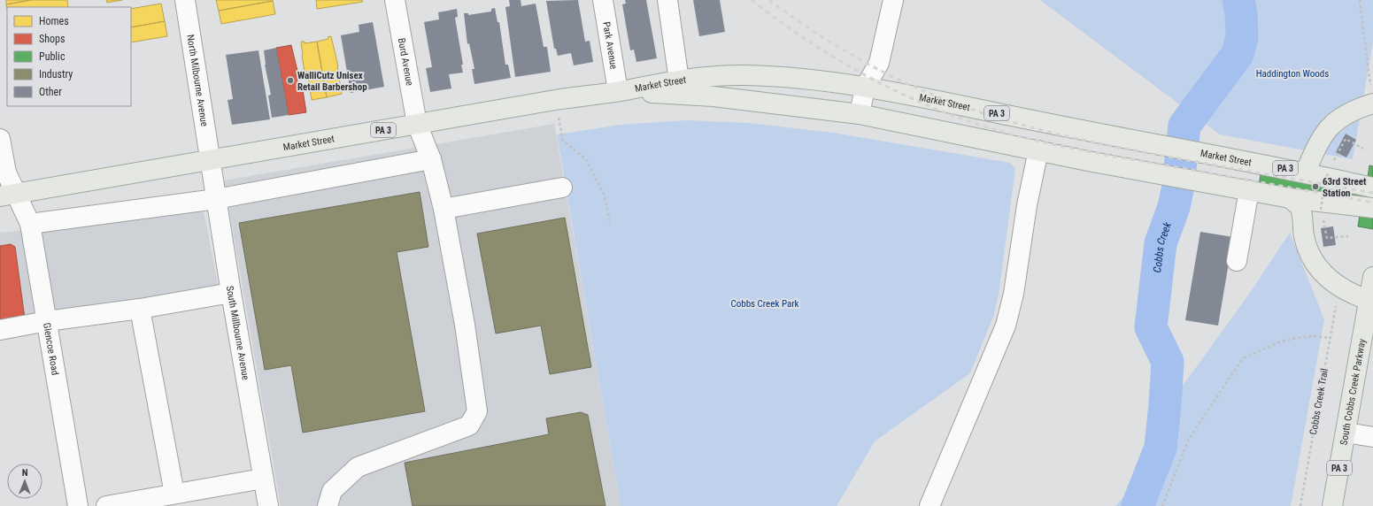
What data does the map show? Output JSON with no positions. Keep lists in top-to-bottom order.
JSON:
{
  "streets": {
    "main road": ["Market Street", "PA 3", "South Cobbs Creek Parkway"],
    "street": [
      "Park Avenue",
      "Burd Avenue",
      "North Milbourne Avenue",
      "South Millbourne Avenue",
      "Glencoe Road"
    ],
    "path": ["Cobbs Creek Trail"]
  },
  "crossings": [
    ["Park Avenue", "Market Street"],
    ["Burd Avenue", "Market Street"],
    ["North Milbourne Avenue", "Market Street"],
    ["North Milbourne Avenue", "South Millbourne Avenue"],
    ["Market Street", "South Millbourne Avenue"],
    ["Market Street", "Glencoe Road"]
  ],
  "water": ["Cobbs Creek"],
  "parks": ["Haddington Woods", "Cobbs Creek Park"],
  "places": ["WalliCutz Unisex Retail Barbershop", "63rd Street Station"],
  "legend": [
    "Homes",
    "Shops",
    "Public",
    "Industry",
    "Other"
  ],
  "north": "top"
}
